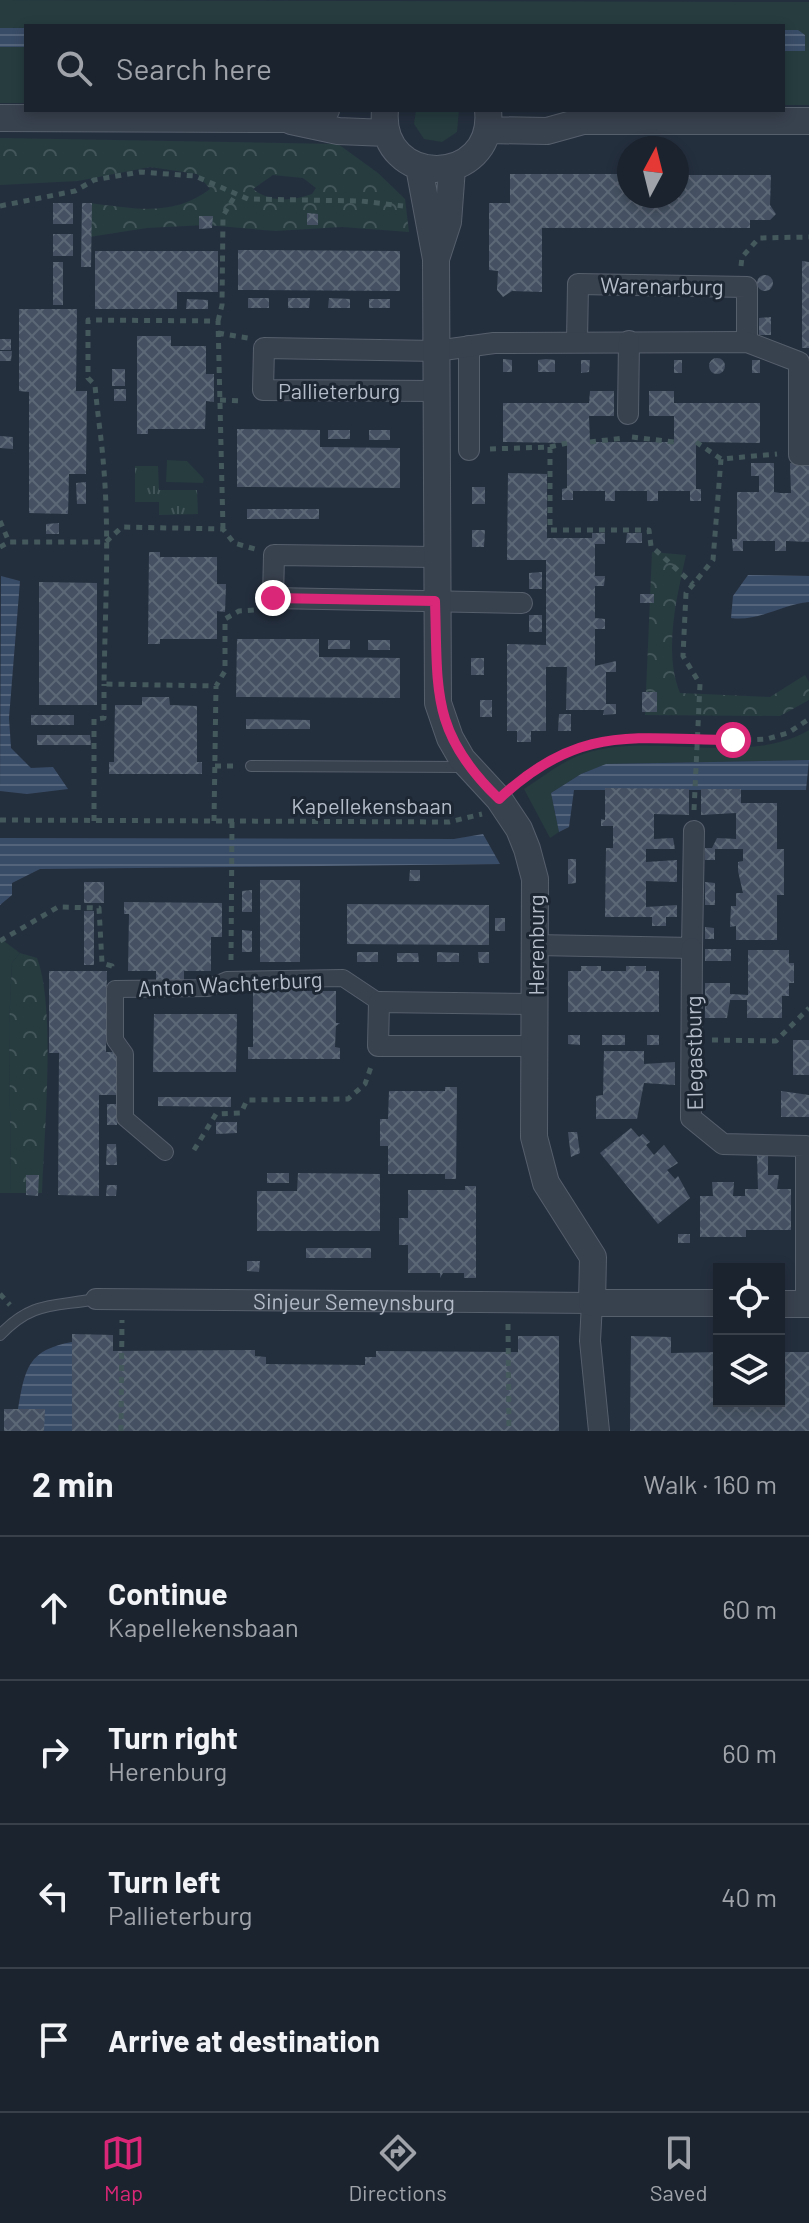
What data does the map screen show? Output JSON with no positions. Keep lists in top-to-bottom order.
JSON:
{
  "streets": {
    "street": [
      "Warenarburg",
      "Pallieterburg",
      "Herenburg",
      "Anton Wachterburg",
      "Elegastburg",
      "Sinjeur Semeynsburg"
    ],
    "path": ["Kapellekensbaan"]
  },
  "crossings": [
    ["Pallieterburg", "Herenburg"],
    ["Kapellekensbaan", "Herenburg"],
    ["Herenburg", "Sinjeur Semeynsburg"]
  ],
  "north": "top",
  "page": {
    "search": "Search here",
    "heading": ["2 min", "Walk · 160 m"],
    "list": [
      ["Continue", "Kapellekensbaan", "60 m"],
      ["Turn right", "Herenburg", "60 m"],
      ["Turn left", "Pallieterburg", "40 m"],
      "Arrive at destination"
    ],
    "nav": ["Map", "Directions", "Saved"]
  }
}
